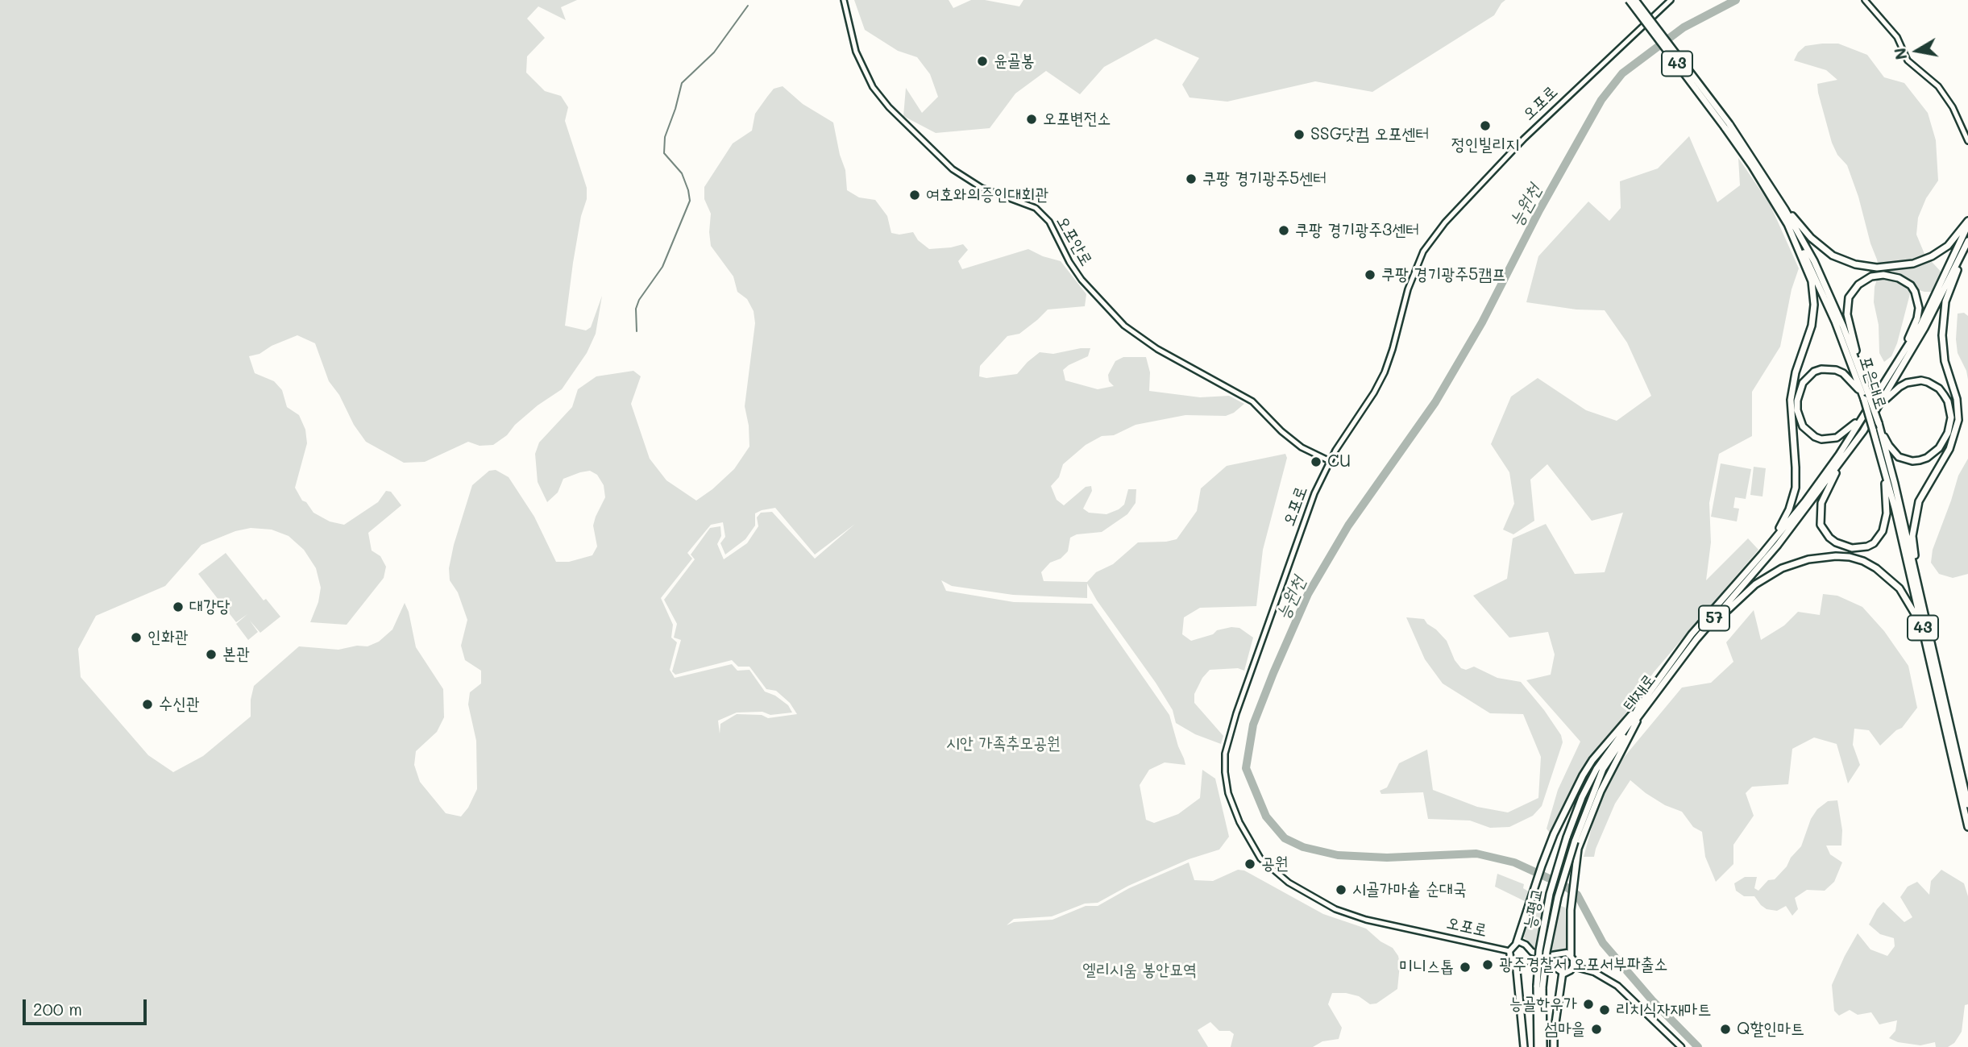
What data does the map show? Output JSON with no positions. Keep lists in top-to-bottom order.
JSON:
{
  "streets": {
    "highway": [
      "43",
      "포은대로",
      "57",
      "태재로",
      "능평교"
    ],
    "street": ["오포로", "오포안로"]
  },
  "crossings": [
    ["43", "포은대로"],
    ["오포로", "오포안로"],
    ["57", "태재로"],
    ["태재로", "능평교"]
  ],
  "water": ["능원천"],
  "parks": ["시안 가족추모공원", "엘리시움 봉안묘역"],
  "places": [
    "윤골봉",
    "오포변전소",
    "정인빌리지",
    "SSG닷컴 오포센터",
    "쿠팡 경기광주5센터",
    "여호와의증인대회관",
    "쿠팡 경기광주3센터",
    "쿠팡 경기광주5캠프",
    "CU",
    "대강당",
    "인화관",
    "본관",
    "수신관",
    "공원",
    "시골가마솥 순대국",
    "광주경찰서 오포서부파출소",
    "미니스톱",
    "능골한우가",
    "리치식자재마트",
    "섬마을",
    "Q할인마트"
  ],
  "scale_bar": "200 m",
  "north": "left"
}
